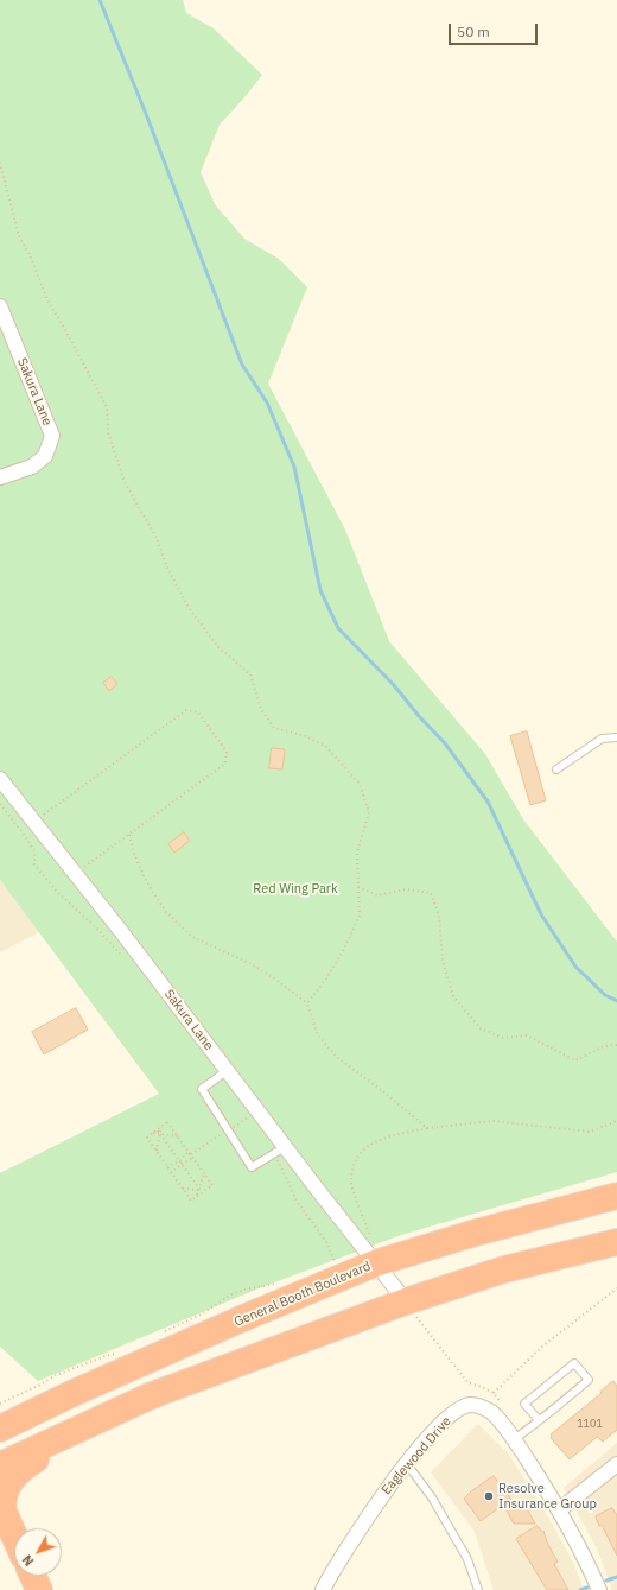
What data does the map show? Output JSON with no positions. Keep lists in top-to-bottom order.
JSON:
{
  "streets": {
    "highway": ["General Booth Boulevard"],
    "street": ["Sakura Lane", "Eaglewood Drive"]
  },
  "crossings": [
    ["Sakura Lane", "General Booth Boulevard"]
  ],
  "parks": ["Red Wing Park"],
  "places": ["Resolve Insurance Group"],
  "house_numbers": ["1101"],
  "scale_bar": "50 m",
  "north": "bottom left"
}
